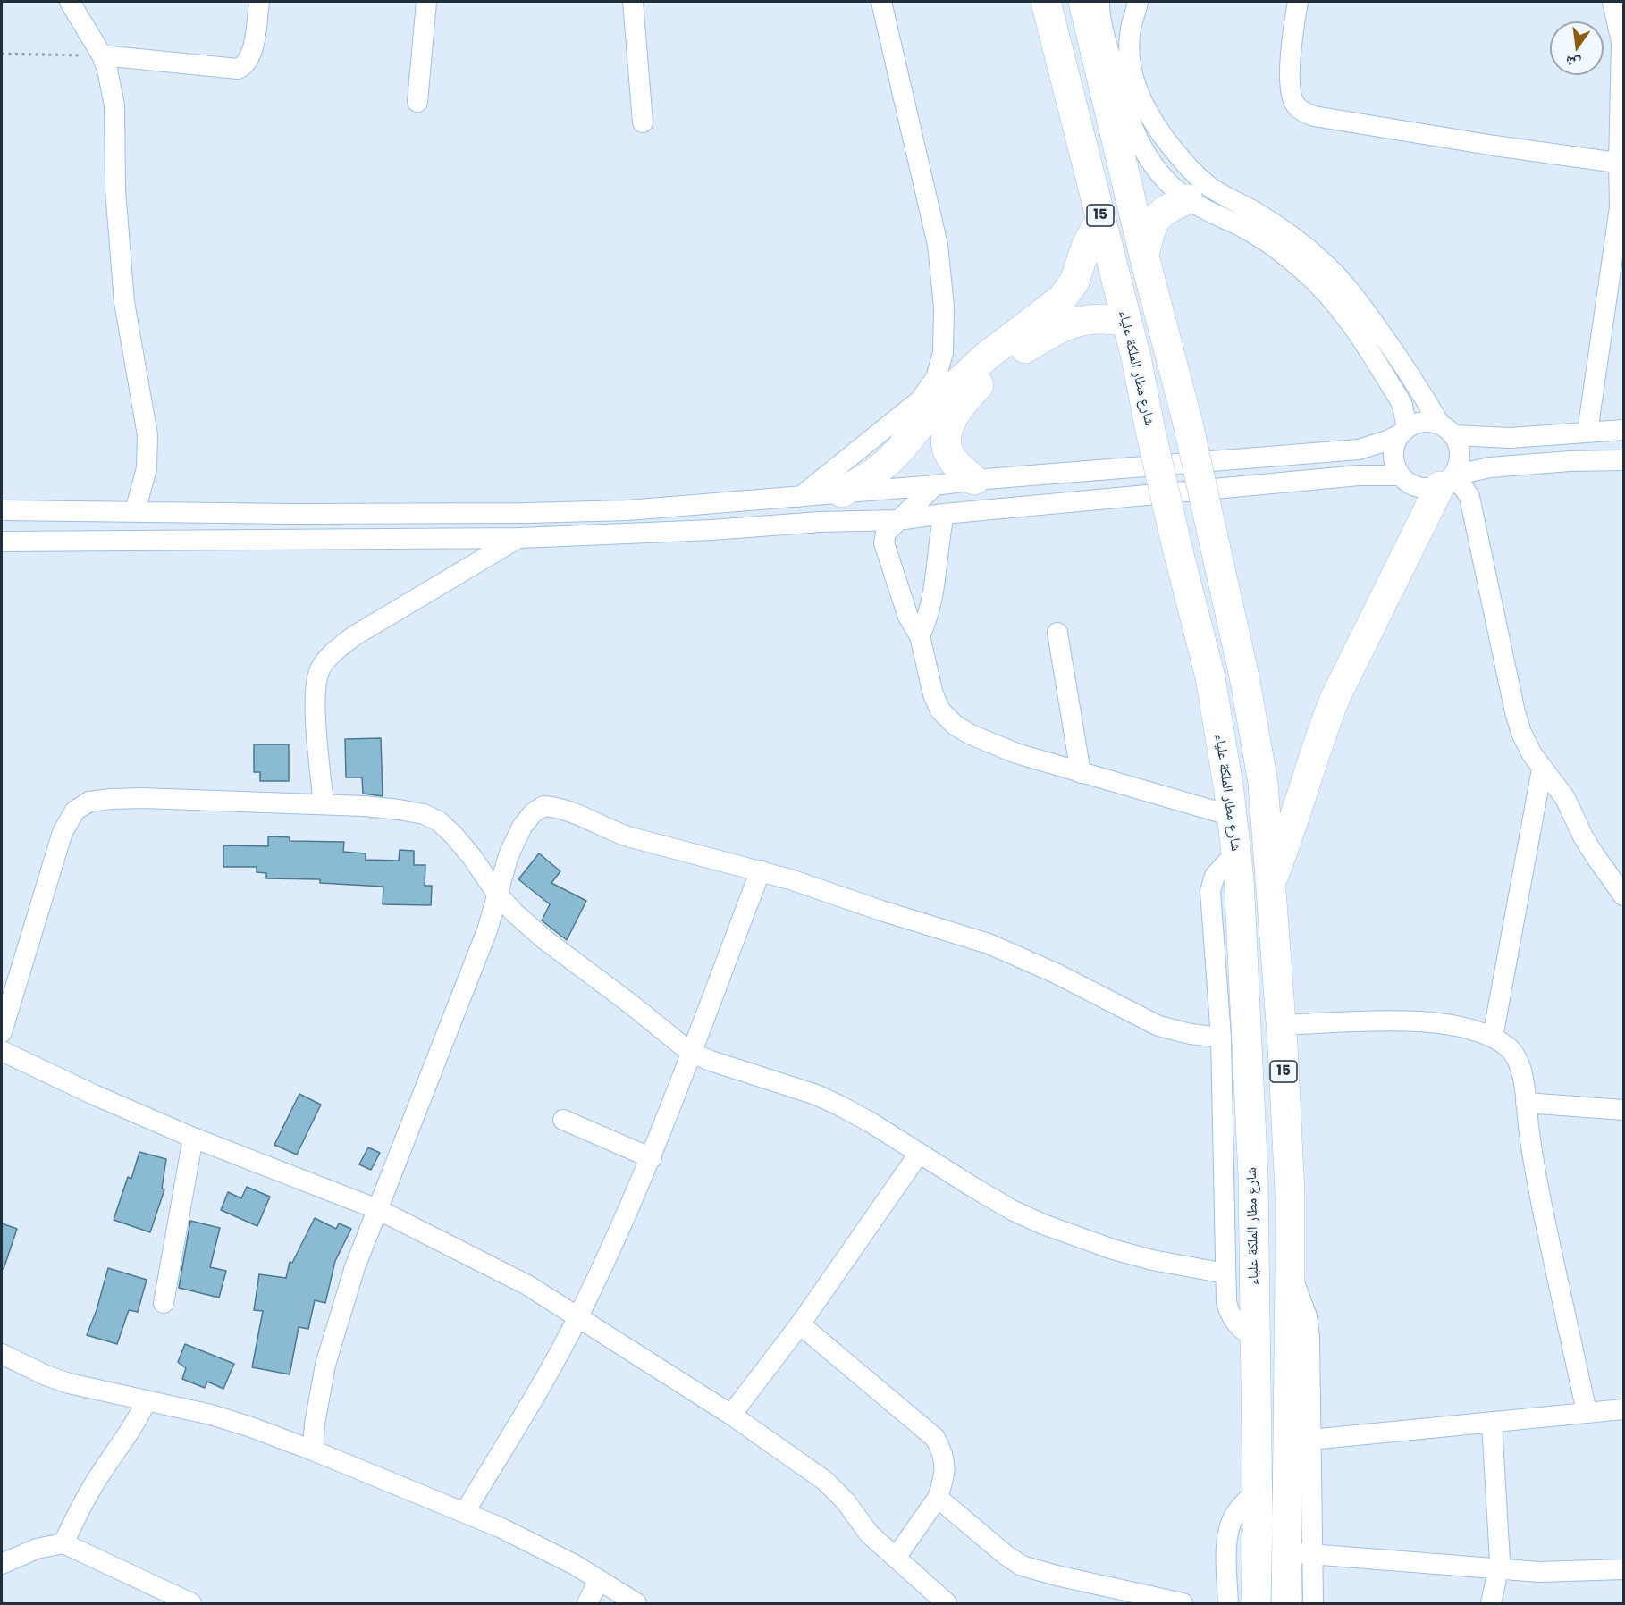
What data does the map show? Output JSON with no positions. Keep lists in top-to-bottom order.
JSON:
{
  "streets": {
    "highway": ["15", "شارع مطار الملكة علياء"]
  },
  "north": "bottom"
}
